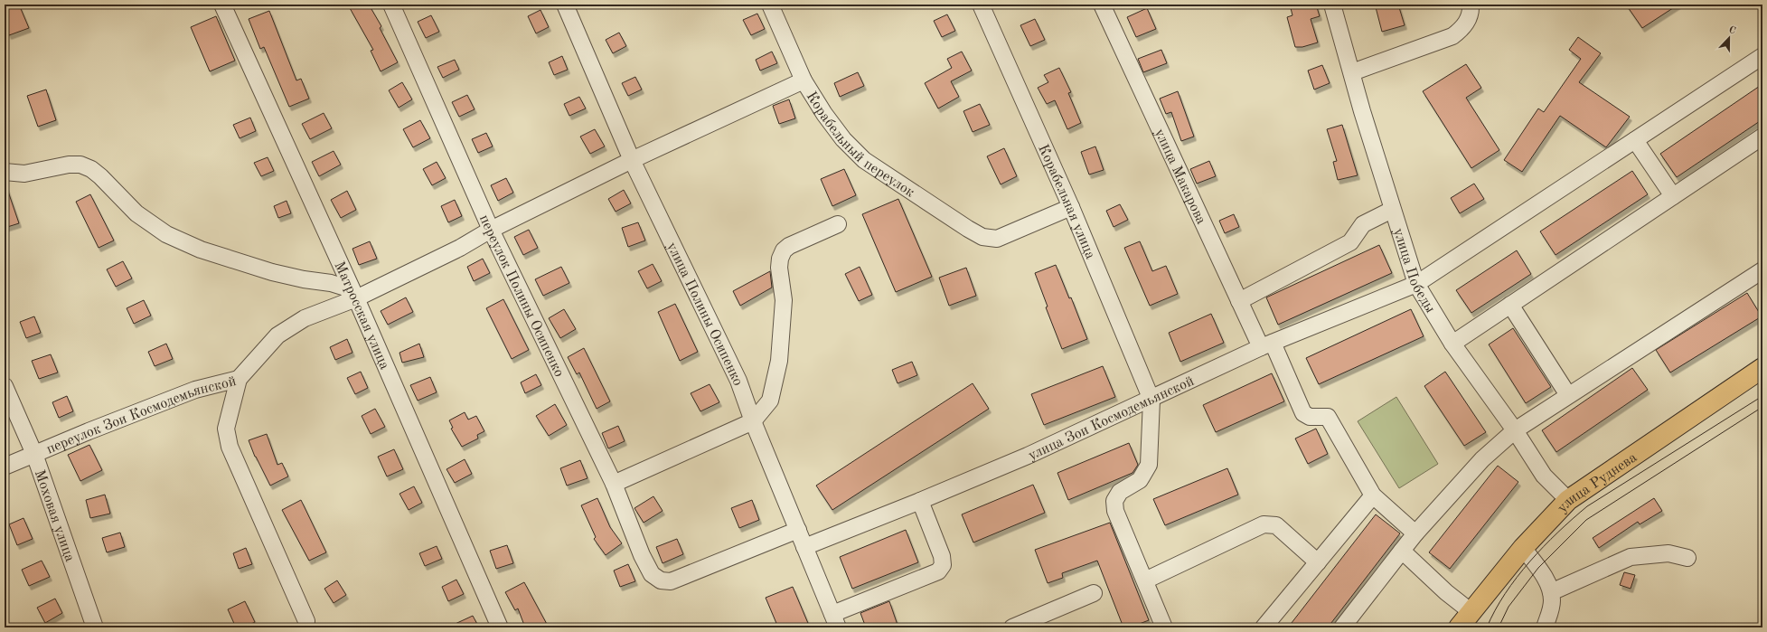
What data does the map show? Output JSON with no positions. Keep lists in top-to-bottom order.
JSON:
{
  "streets": {
    "main road": ["улица Руднева"],
    "street": [
      "Корабельный переулок",
      "улица Макарова",
      "Корабельная улица",
      "улица Победы",
      "переулок Полины Осипенко",
      "улица Полины Осипенко",
      "Матросская улица",
      "переулок Зои Космодемьянской",
      "улица Зои Космодемьянской",
      "Моховая улица"
    ]
  },
  "crossings": [
    ["Корабельный переулок", "Корабельная улица"],
    ["улица Макарова", "улица Зои Космодемьянской"],
    ["Корабельная улица", "улица Зои Космодемьянской"],
    ["улица Победы", "улица Зои Космодемьянской"],
    ["улица Победы", "улица Руднева"],
    ["переулок Полины Осипенко", "улица Полины Осипенко"],
    ["улица Полины Осипенко", "улица Зои Космодемьянской"],
    ["переулок Зои Космодемьянской", "Моховая улица"]
  ],
  "north": "top"
}
